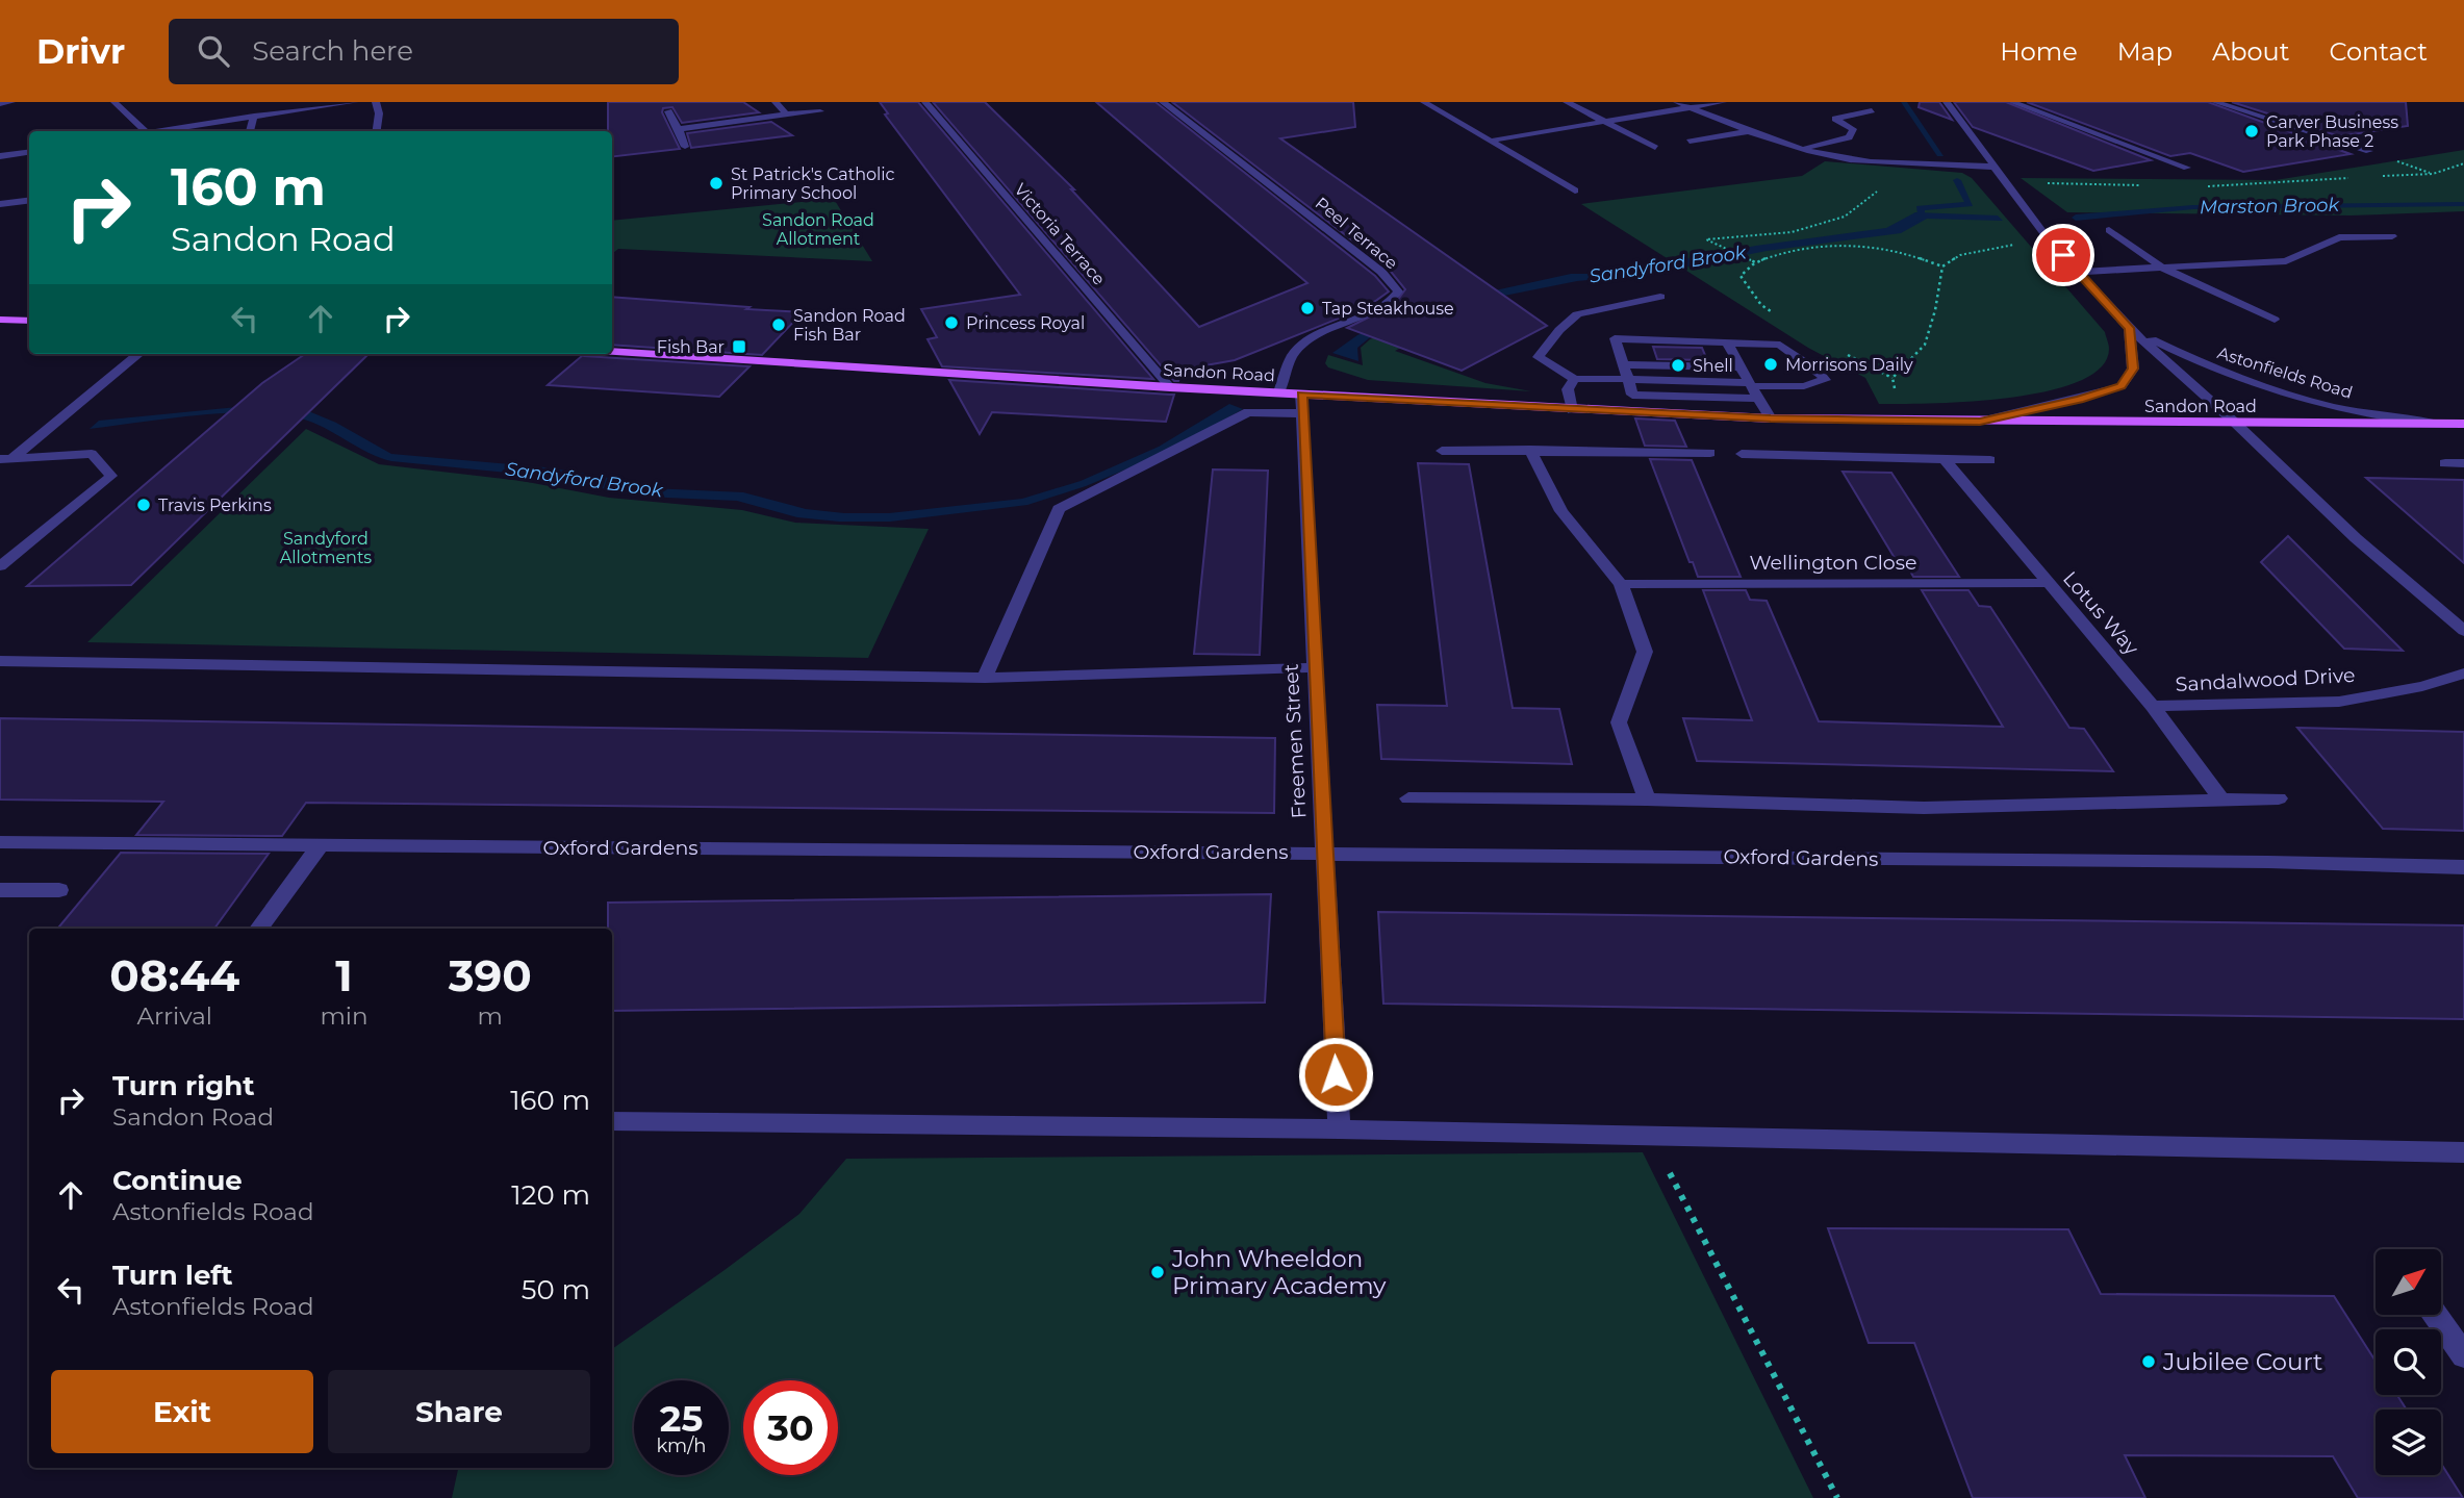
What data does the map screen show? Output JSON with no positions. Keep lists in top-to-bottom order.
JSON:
{
  "streets": {
    "main road": ["Sandon Road"],
    "street": [
      "Peel Terrace",
      "Victoria Terrace",
      "Astonfields Road",
      "Wellington Close",
      "Lotus Way",
      "Sandalwood Drive",
      "Freemen Street",
      "Oxford Gardens"
    ]
  },
  "crossings": [
    ["Peel Terrace", "Sandon Road"],
    ["Victoria Terrace", "Sandon Road"],
    ["Sandon Road", "Astonfields Road"],
    ["Sandon Road", "Freemen Street"],
    ["Wellington Close", "Lotus Way"],
    ["Lotus Way", "Sandalwood Drive"],
    ["Freemen Street", "Oxford Gardens"]
  ],
  "water": ["Marston Brook", "Sandyford Brook"],
  "parks": ["Sandon Road Allotment", "Sandyford Allotments"],
  "places": {
    "other": [
      "Carver Business Park Phase 2",
      "St Patrick's Catholic Primary School",
      "Tap Steakhouse",
      "Princess Royal",
      "Sandon Road Fish Bar",
      "Morrisons Daily",
      "Shell",
      "Travis Perkins",
      "John Wheeldon Primary Academy",
      "Jubilee Court"
    ],
    "transit": ["Fish Bar"]
  },
  "north": "top right",
  "page": {
    "header": "Drivr",
    "search": "Search here",
    "nav": [
      "Home",
      "Map",
      "About",
      "Contact"
    ],
    "turn": ["160 m", "Sandon Road"],
    "eta": [
      "08:44",
      "Arrival",
      "1",
      "min",
      "390",
      "m"
    ],
    "list": [
      {
        "name": "Turn right",
        "note": "Sandon Road",
        "value": "160 m"
      },
      {
        "name": "Continue",
        "note": "Astonfields Road",
        "value": "120 m"
      },
      {
        "name": "Turn left",
        "note": "Astonfields Road",
        "value": "50 m"
      }
    ],
    "buttons": ["Exit", "Share"],
    "speed": "25 km/h",
    "limit": "30"
  }
}
